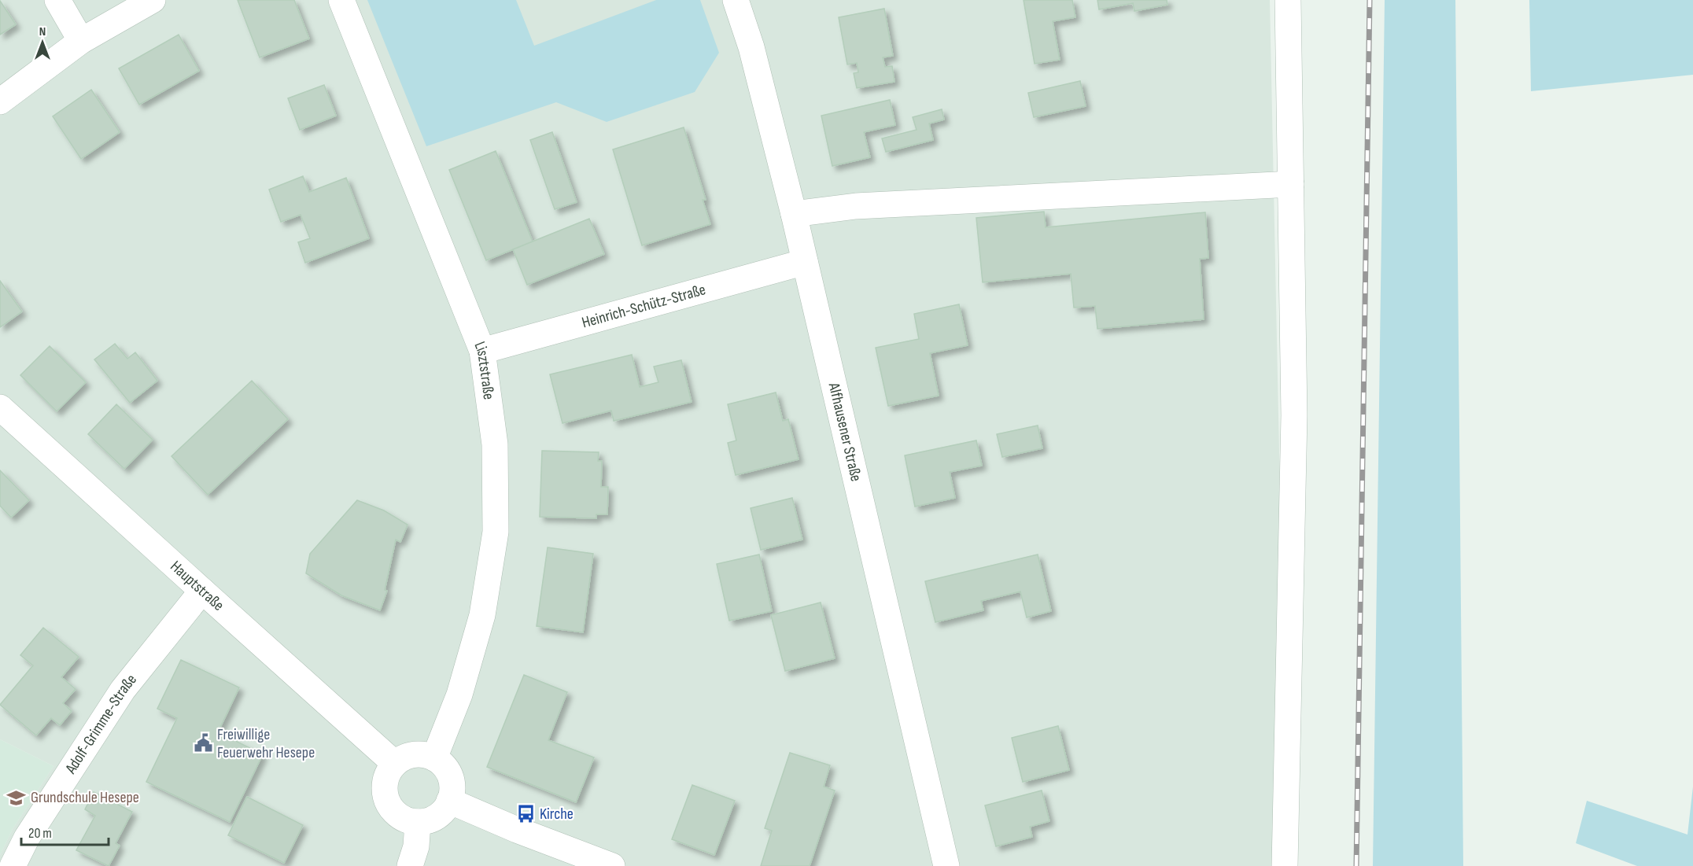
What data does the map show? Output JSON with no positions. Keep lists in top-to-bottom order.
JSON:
{
  "streets": {
    "street": [
      "Heinrich-Schütz-Straße",
      "Lisztstraße",
      "Alfhausener Straße",
      "Hauptstraße",
      "Adolf-Grimme-Straße"
    ]
  },
  "crossings": [
    ["Heinrich-Schütz-Straße", "Lisztstraße"],
    ["Heinrich-Schütz-Straße", "Alfhausener Straße"],
    ["Lisztstraße", "Hauptstraße"],
    ["Hauptstraße", "Adolf-Grimme-Straße"]
  ],
  "places": {
    "public building": ["Freiwillige Feuerwehr Hesepe"],
    "school or university": ["Grundschule Hesepe"],
    "bus stop": ["Kirche"]
  },
  "scale_bar": "20 m",
  "north": "top"
}
